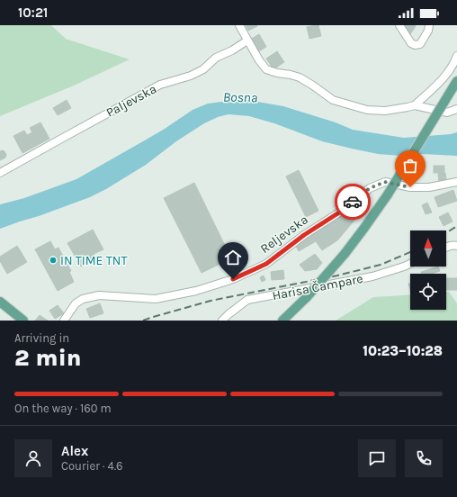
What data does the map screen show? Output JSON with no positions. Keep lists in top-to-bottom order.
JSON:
{
  "streets": {
    "street": ["Paljevska", "Reljevska", "Harisa Čampare"]
  },
  "water": ["Bosna"],
  "places": ["IN TIME TNT"],
  "north": "top",
  "page": {
    "status": "10:21",
    "heading": ["2 min", "Arriving in", "10:23–10:28"],
    "panel": ["Alex", "Courier · 4.6"],
    "bar": "On the way · 160 m"
  }
}
